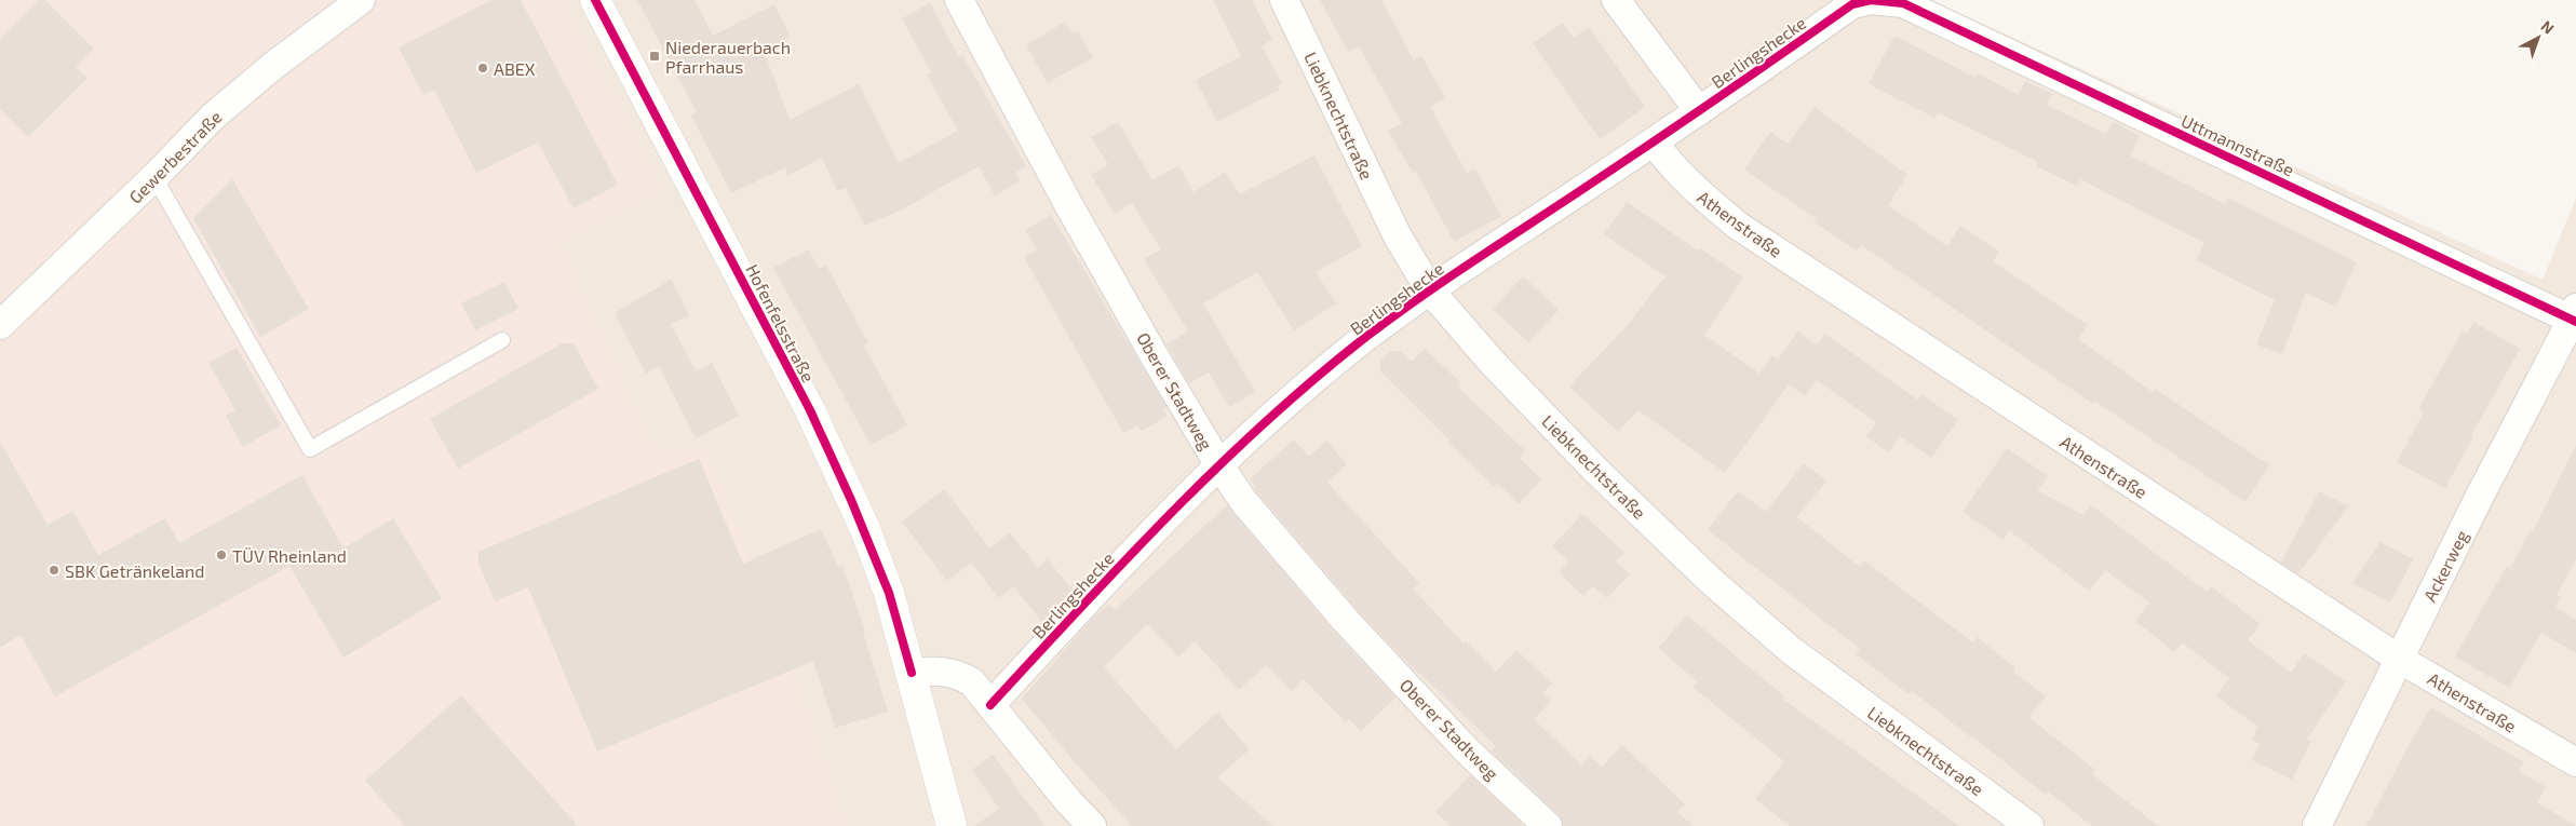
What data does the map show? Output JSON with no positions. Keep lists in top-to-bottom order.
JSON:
{
  "streets": {
    "main road": ["Hofenfelsstraße"],
    "street": [
      "Berlingshecke",
      "Liebknechtstraße",
      "Uttmannstraße",
      "Gewerbestraße",
      "Athenstraße",
      "Oberer Stadtweg",
      "Ackerweg"
    ]
  },
  "crossings": [
    ["Berlingshecke", "Liebknechtstraße"],
    ["Berlingshecke", "Uttmannstraße"],
    ["Berlingshecke", "Athenstraße"],
    ["Berlingshecke", "Oberer Stadtweg"],
    ["Uttmannstraße", "Ackerweg"],
    ["Athenstraße", "Ackerweg"]
  ],
  "places": {
    "transit": ["Niederauerbach Pfarrhaus"],
    "other": ["ABEX", "TÜV Rheinland", "SBK Getränkeland"]
  },
  "north": "top right"
}
